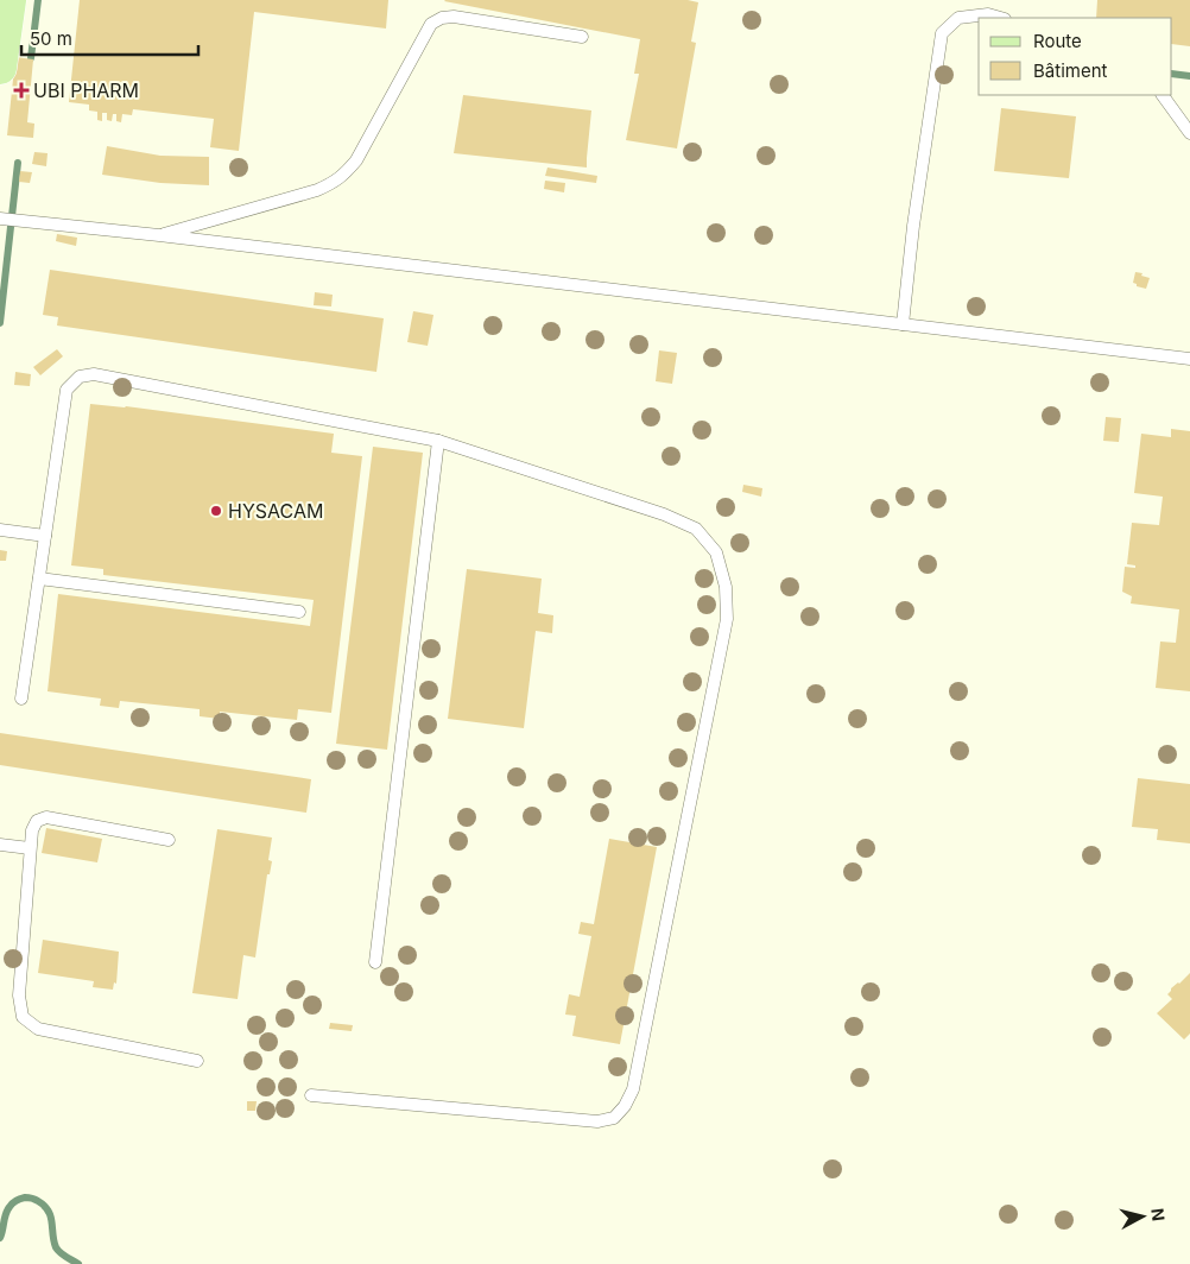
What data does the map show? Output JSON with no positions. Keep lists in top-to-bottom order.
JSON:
{
  "places": {
    "health": ["UBI PHARM"],
    "other": ["HYSACAM"]
  },
  "legend": ["Route", "Bâtiment"],
  "scale_bar": "50 m",
  "north": "right"
}
